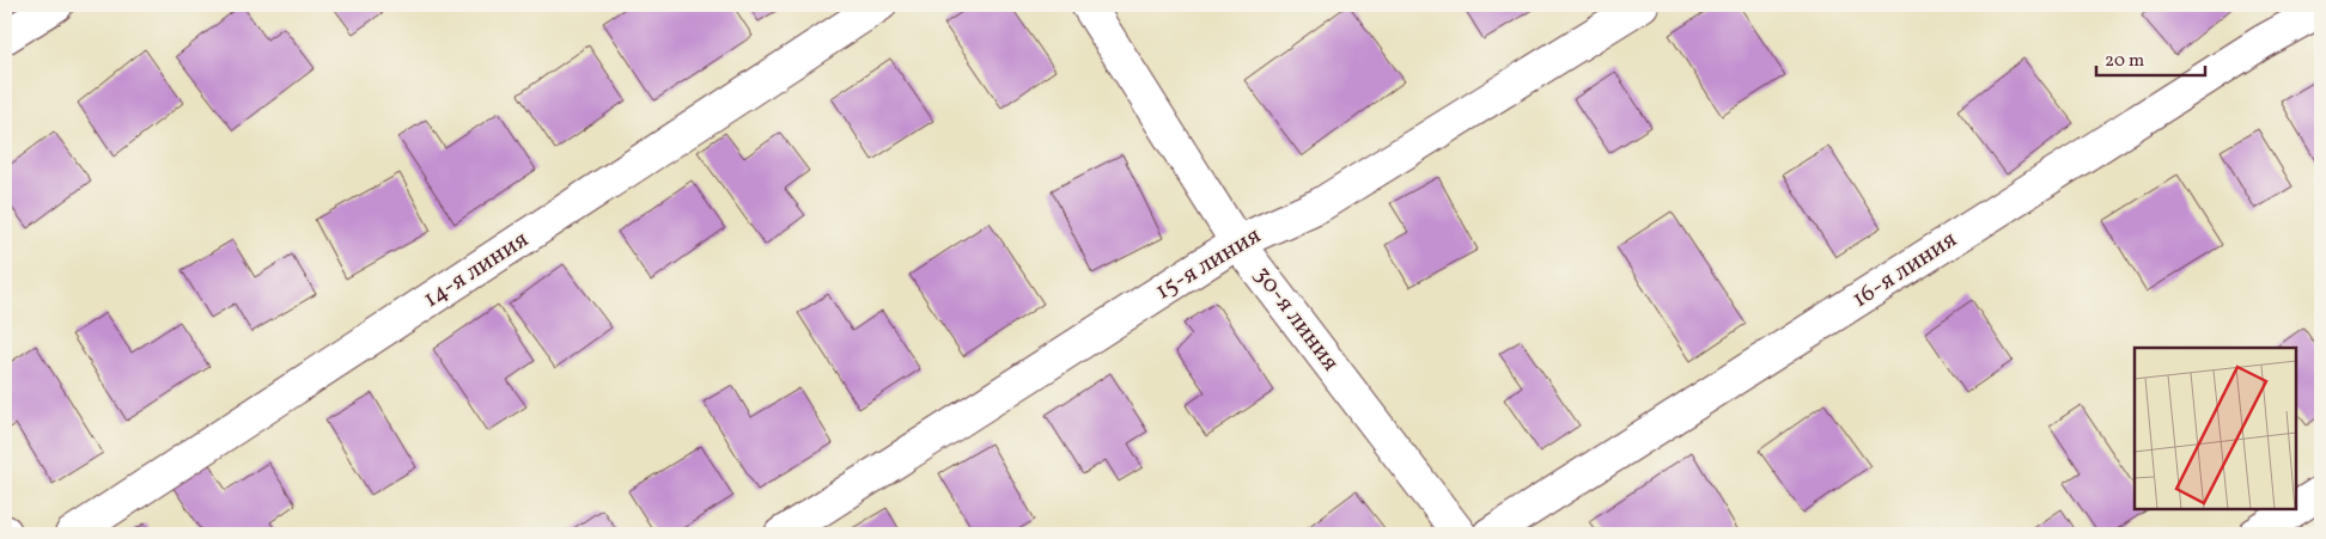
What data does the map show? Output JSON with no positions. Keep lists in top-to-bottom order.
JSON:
{
  "streets": {
    "street": [
      "15-я линия",
      "14-я линия",
      "16-я линия",
      "30-я линия"
    ]
  },
  "crossings": [
    ["15-я линия", "30-я линия"]
  ],
  "scale_bar": "20 m"
}
